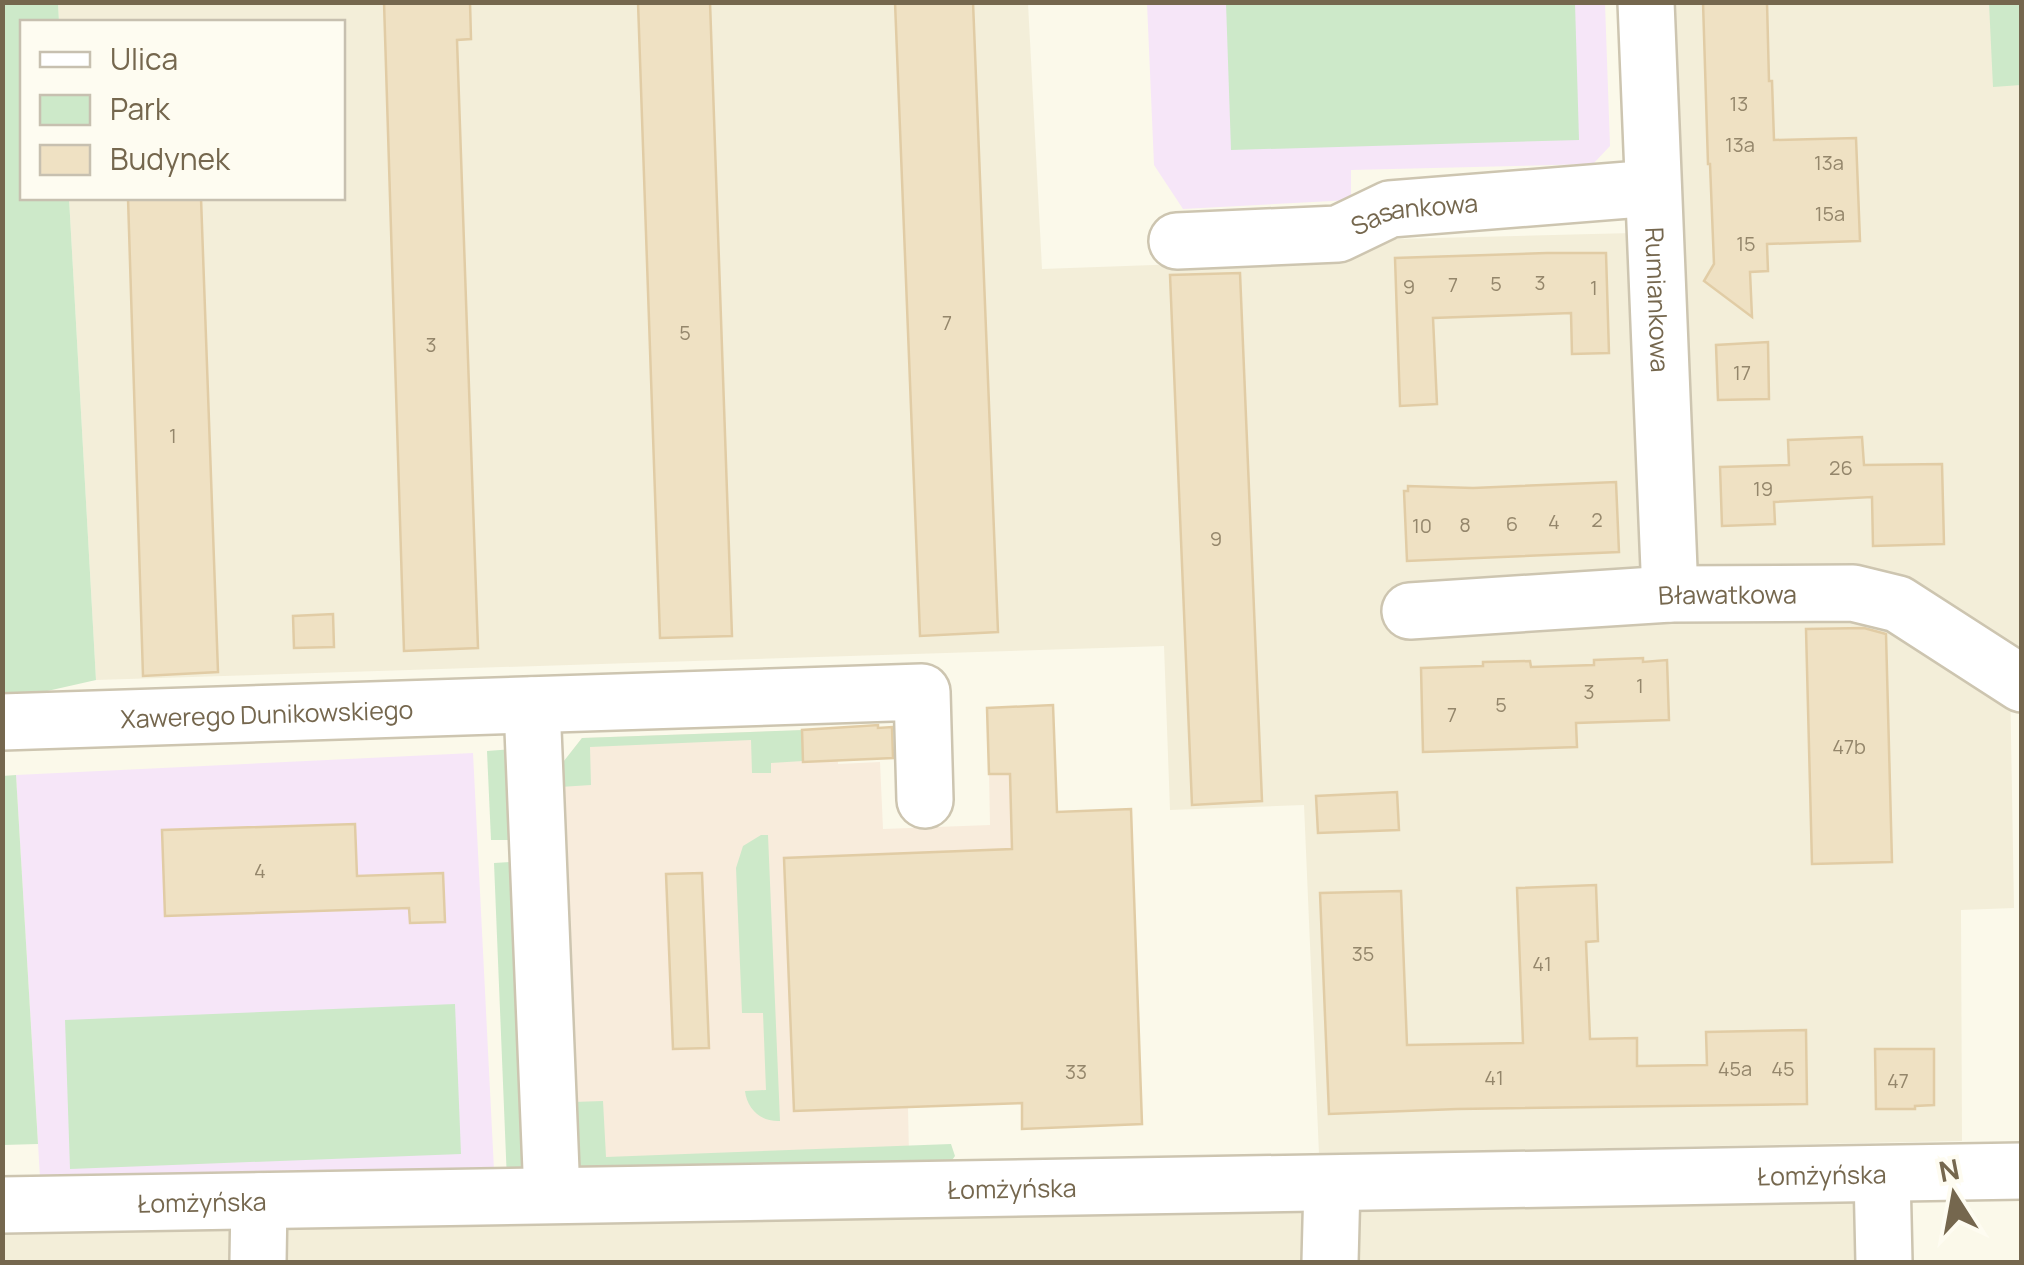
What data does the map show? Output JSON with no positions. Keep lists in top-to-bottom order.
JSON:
{
  "streets": {
    "street": [
      "Sasankowa",
      "Rumiankowa",
      "Bławatkowa",
      "Xawerego Dunikowskiego",
      "Łomżyńska"
    ]
  },
  "crossings": [
    ["Sasankowa", "Rumiankowa"],
    ["Rumiankowa", "Bławatkowa"]
  ],
  "house_numbers": [
    "13",
    "13a",
    "13a",
    "15a",
    "15",
    "3",
    "5",
    "7",
    "9",
    "1",
    "7",
    "5",
    "3",
    "17",
    "1",
    "26",
    "19",
    "2",
    "4",
    "6",
    "8",
    "10",
    "9",
    "1",
    "3",
    "5",
    "7",
    "47b",
    "4",
    "35",
    "41",
    "45a",
    "45",
    "33",
    "41",
    "47"
  ],
  "legend": ["Ulica", "Park", "Budynek"],
  "north": "top"
}
